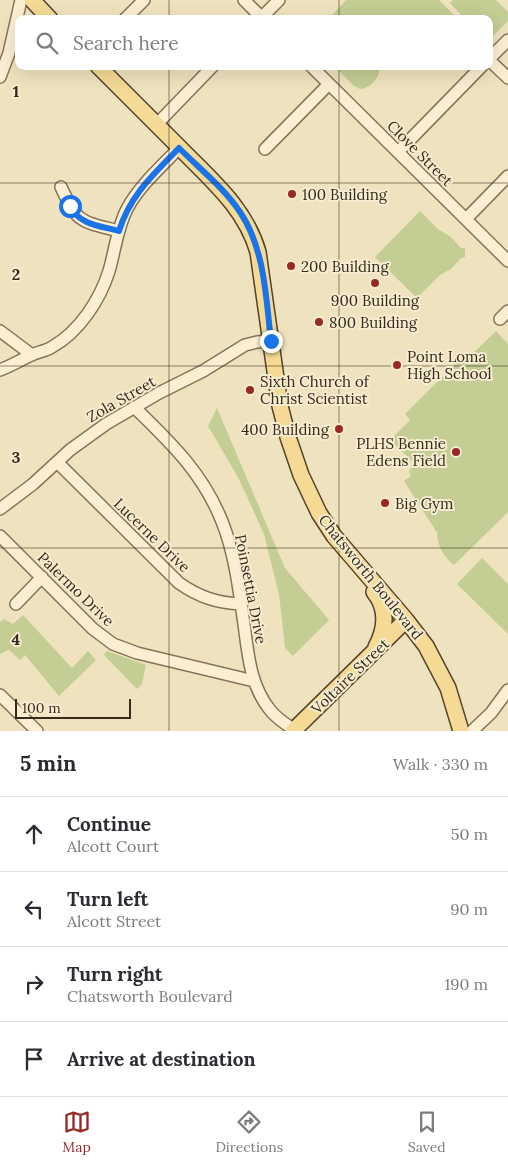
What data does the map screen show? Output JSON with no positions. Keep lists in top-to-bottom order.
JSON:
{
  "streets": {
    "main road": ["Chatsworth Boulevard", "Voltaire Street"],
    "street": [
      "Clove Street",
      "Zola Street",
      "Lucerne Drive",
      "Palermo Drive",
      "Poinsettia Drive"
    ]
  },
  "crossings": [
    ["Zola Street", "Lucerne Drive"],
    ["Zola Street", "Chatsworth Boulevard"],
    ["Zola Street", "Poinsettia Drive"],
    ["Lucerne Drive", "Poinsettia Drive"],
    ["Chatsworth Boulevard", "Voltaire Street"],
    ["Palermo Drive", "Poinsettia Drive"],
    ["Poinsettia Drive", "Voltaire Street"]
  ],
  "places": [
    "100 Building",
    "200 Building",
    "900 Building",
    "800 Building",
    "Point Loma High School",
    "Sixth Church of Christ Scientist",
    "400 Building",
    "PLHS Bennie Edens Field",
    "Big Gym"
  ],
  "scale_bar": "100 m",
  "page": {
    "search": "Search here",
    "scale": "100 m",
    "heading": ["5 min", "Walk · 330 m"],
    "list": [
      ["Continue", "Alcott Court", "50 m"],
      ["Turn left", "Alcott Street", "90 m"],
      ["Turn right", "Chatsworth Boulevard", "190 m"],
      "Arrive at destination"
    ],
    "nav": ["Map", "Directions", "Saved"]
  },
  "grid": {
    "rows": [
      "1",
      "2",
      "3",
      "4"
    ]
  }
}
